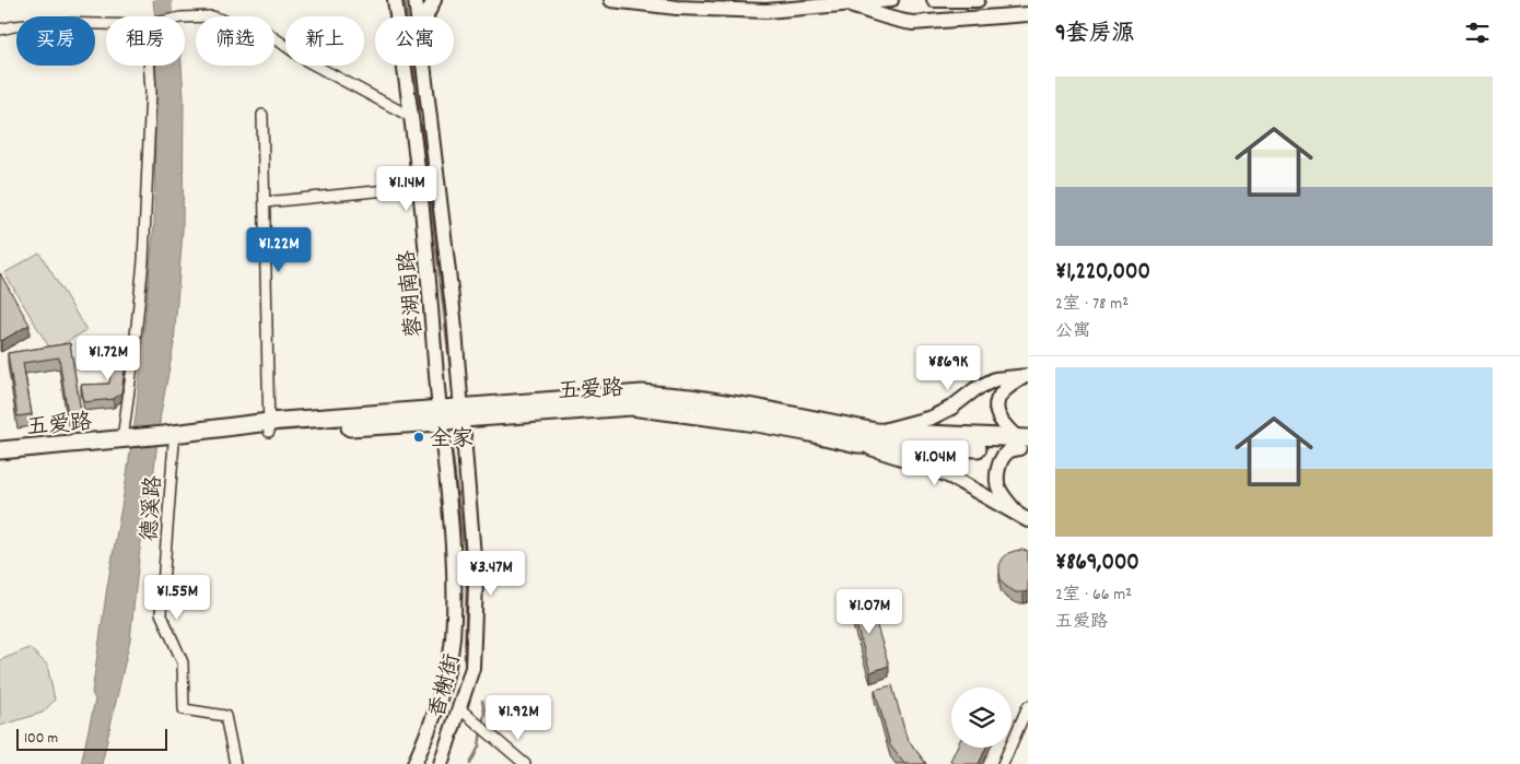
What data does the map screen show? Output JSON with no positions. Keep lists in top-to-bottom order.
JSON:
{
  "streets": {
    "main road": ["蓉湖南路", "五爱路", "香榭街"],
    "street": ["德溪路"]
  },
  "crossings": [
    ["蓉湖南路", "五爱路"],
    ["蓉湖南路", "香榭街"],
    ["五爱路", "德溪路"],
    ["五爱路", "香榭街"]
  ],
  "places": ["全家"],
  "scale_bar": "100 m",
  "page": {
    "heading": "9套房源",
    "chip": [
      "买房",
      "租房",
      "筛选",
      "新上",
      "公寓"
    ],
    "list": [
      {
        "name": "¥1,220,000",
        "note": "2室 · 78 m² · 公寓"
      },
      {
        "name": "¥869,000",
        "note": "2室 · 66 m² · 五爱路"
      }
    ],
    "price": [
      "¥1.14M",
      "¥1.22M",
      "¥1.72M",
      "¥869K",
      "¥1.04M",
      "¥3.47M",
      "¥1.55M",
      "¥1.07M",
      "¥1.92M"
    ],
    "scale": "100 m"
  }
}
